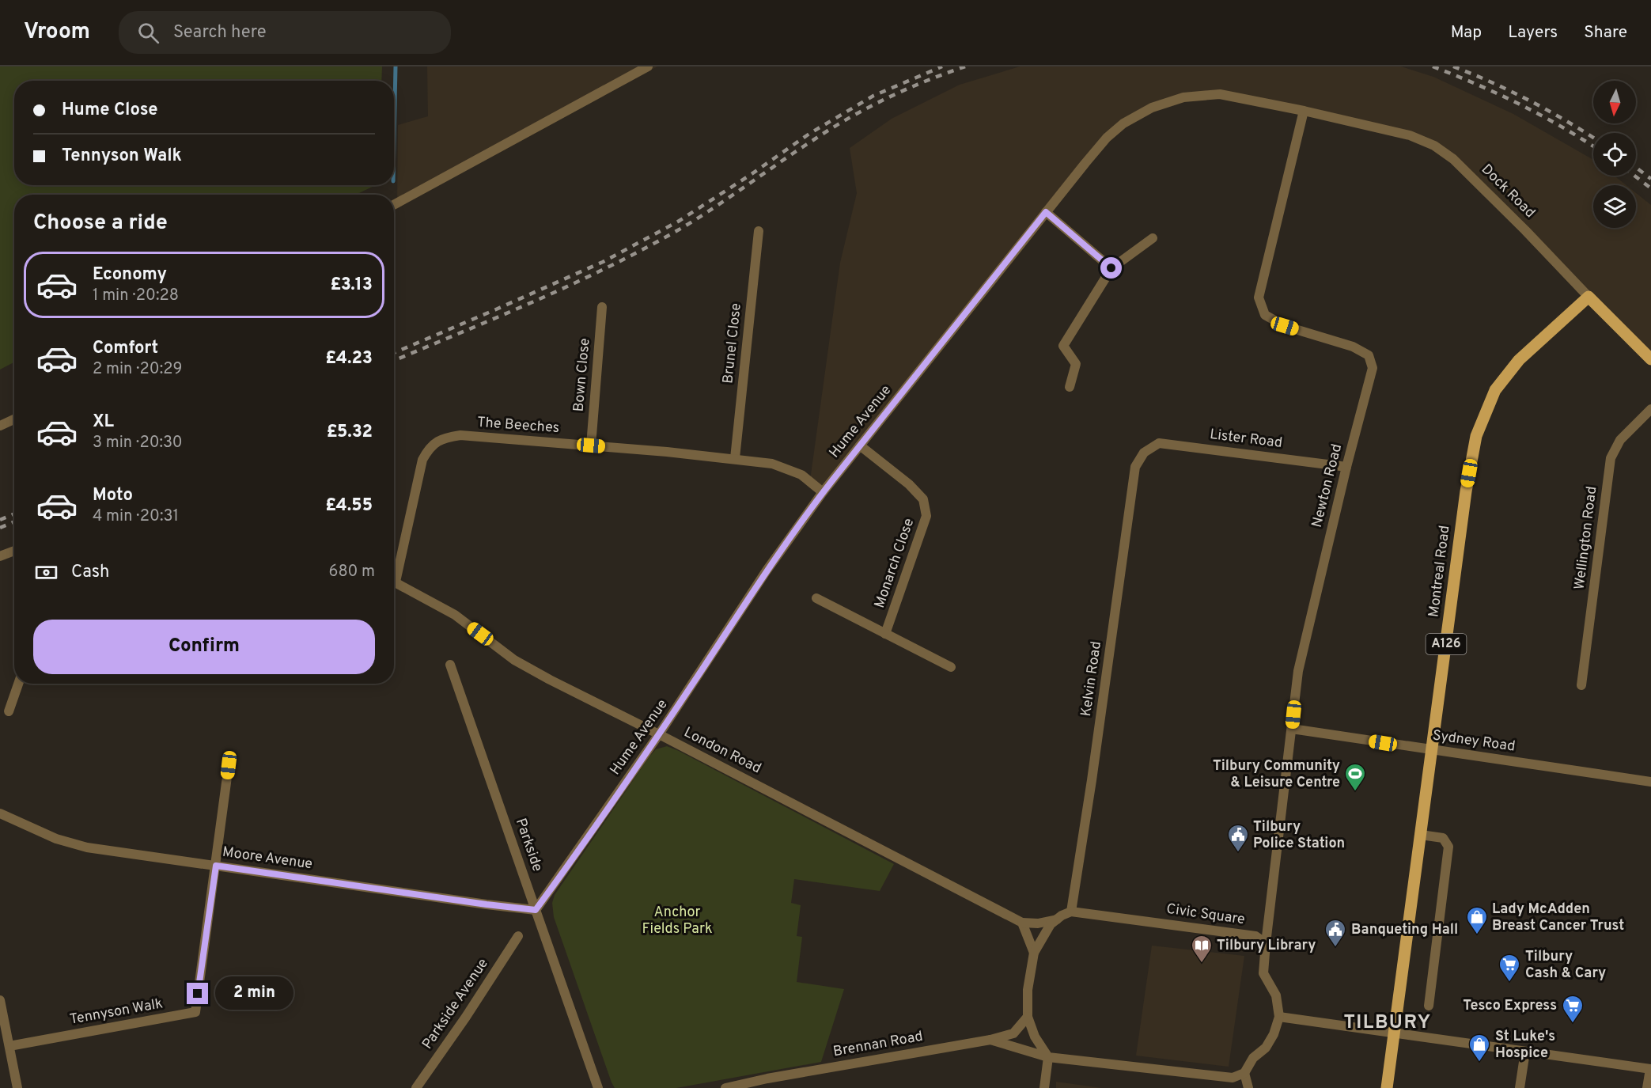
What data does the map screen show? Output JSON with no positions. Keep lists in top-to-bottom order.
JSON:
{
  "streets": {
    "main road": ["Dock Road", "Montreal Road", "A126"],
    "street": [
      "Brunel Close",
      "Bown Close",
      "Hume Avenue",
      "The Beeches",
      "Lister Road",
      "Newton Road",
      "Wellington Road",
      "Monarch Close",
      "Kelvin Road",
      "Sydney Road",
      "London Road",
      "Parkside",
      "Moore Avenue",
      "Civic Square",
      "Parkside Avenue",
      "Tennyson Walk",
      "Brennan Road"
    ]
  },
  "crossings": [
    ["Dock Road", "Hume Avenue"],
    ["Dock Road", "Newton Road"],
    ["Dock Road", "Montreal Road"],
    ["Brunel Close", "The Beeches"],
    ["Bown Close", "The Beeches"],
    ["Hume Avenue", "The Beeches"],
    ["Hume Avenue", "Newton Road"],
    ["Hume Avenue", "Monarch Close"],
    ["Hume Avenue", "London Road"],
    ["Hume Avenue", "Parkside"],
    ["Hume Avenue", "Moore Avenue"],
    ["Lister Road", "Newton Road"],
    ["Lister Road", "Kelvin Road"],
    ["Newton Road", "Sydney Road"],
    ["Newton Road", "Civic Square"],
    ["Montreal Road", "A126"],
    ["Montreal Road", "Sydney Road"],
    ["Kelvin Road", "Civic Square"],
    ["Parkside", "Moore Avenue"],
    ["Moore Avenue", "Tennyson Walk"]
  ],
  "districts": ["TILBURY"],
  "parks": ["Anchor Fields Park"],
  "places": {
    "sports": ["Tilbury Community & Leisure Centre"],
    "public building": ["Tilbury Police Station", "Banqueting Hall"],
    "shop": ["Lady McAdden Breast Cancer Trust", "St Luke's Hospice"],
    "library": ["Tilbury Library"],
    "supermarket": ["Tilbury Cash & Cary", "Tesco Express"]
  },
  "north": "bottom",
  "page": {
    "header": "Vroom",
    "search": "Search here",
    "nav": ["Map", "Layers", "Share"],
    "banner": ["Hume Close", "Tennyson Walk"],
    "heading": "Choose a ride",
    "list": [
      {
        "name": "Economy",
        "note": "1 min · 20:28",
        "value": "£3.13"
      },
      {
        "name": "Comfort",
        "note": "2 min · 20:29",
        "value": "£4.23"
      },
      {
        "name": "XL",
        "note": "3 min · 20:30",
        "value": "£5.32"
      },
      {
        "name": "Moto",
        "note": "4 min · 20:31",
        "value": "£4.55"
      }
    ],
    "pay": ["Cash", "680 m"],
    "buttons": "Confirm",
    "bubble": "2 min"
  }
}
